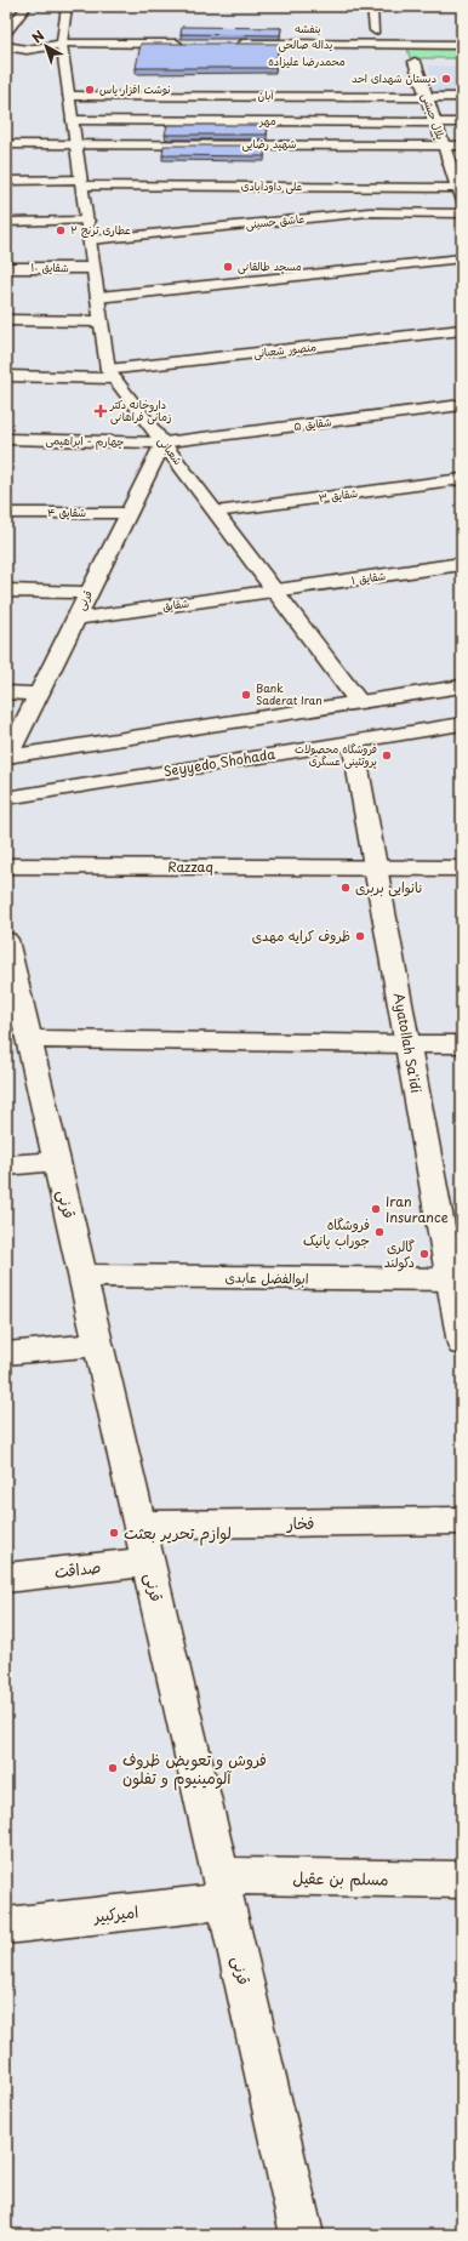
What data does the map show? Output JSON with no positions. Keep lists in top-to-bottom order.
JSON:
{
  "streets": {
    "street": [
      "یداله صالحی",
      "آبان",
      "بلال حبشی",
      "مهر",
      "شهید رضایی",
      "علی داودآبادی",
      "عاشق حسینی",
      "شقایق ۱۰",
      "منصور شعبانی",
      "شقایق ۵",
      "چهارم - ابراهیمی",
      "شعبانی",
      "شقایق ۳",
      "شقایق ۴",
      "شقایق ۱",
      "قرنی",
      "شقایق",
      "Seyyedo Shohada",
      "Razzaq",
      "Ayatollah Sa'idi",
      "ابوالفضل عابدی",
      "فخار",
      "صداقت",
      "مسلم بن عقیل",
      "امیرکبیر"
    ]
  },
  "crossings": [
    ["آبان", "بلال حبشی"],
    ["بلال حبشی", "مهر"],
    ["بلال حبشی", "شهید رضایی"],
    ["بلال حبشی", "علی داودآبادی"],
    ["منصور شعبانی", "شعبانی"],
    ["شقایق ۵", "چهارم - ابراهیمی"],
    ["شقایق ۵", "شعبانی"],
    ["شقایق ۵", "قرنی"],
    ["چهارم - ابراهیمی", "شعبانی"],
    ["چهارم - ابراهیمی", "قرنی"],
    ["شعبانی", "شقایق ۳"],
    ["شعبانی", "شقایق ۱"],
    ["شعبانی", "قرنی"],
    ["شعبانی", "شقایق"],
    ["شعبانی", "Ayatollah Sa'idi"],
    ["شقایق ۴", "قرنی"],
    ["شقایق ۱", "شقایق"],
    ["قرنی", "شقایق"],
    ["قرنی", "ابوالفضل عابدی"],
    ["قرنی", "فخار"],
    ["قرنی", "صداقت"],
    ["قرنی", "مسلم بن عقیل"],
    ["قرنی", "امیرکبیر"],
    ["Seyyedo Shohada", "Ayatollah Sa'idi"],
    ["Razzaq", "Ayatollah Sa'idi"],
    ["Ayatollah Sa'idi", "ابوالفضل عابدی"],
    ["مسلم بن عقیل", "امیرکبیر"]
  ],
  "places": {
    "other": [
      "دبستان شهدای احد",
      "نوشت افزار یاس",
      "عطاری ترنج ۲",
      "مسجد طالقانی",
      "Bank Saderat Iran",
      "فروشگاه محصولات پروتئینی عسگری",
      "نانوایی بربری",
      "ظروف کرایه مهدی",
      "Iran Insurance",
      "فروشگاه جوراب پانیک",
      "گالری دکولند",
      "لوازم تحریر بعثت",
      "فروش و تعویض ظروف آلومینیوم و تفلون"
    ],
    "health": ["داروخانه دکتر زمانی فراهانی"]
  },
  "north": "top left"
}
